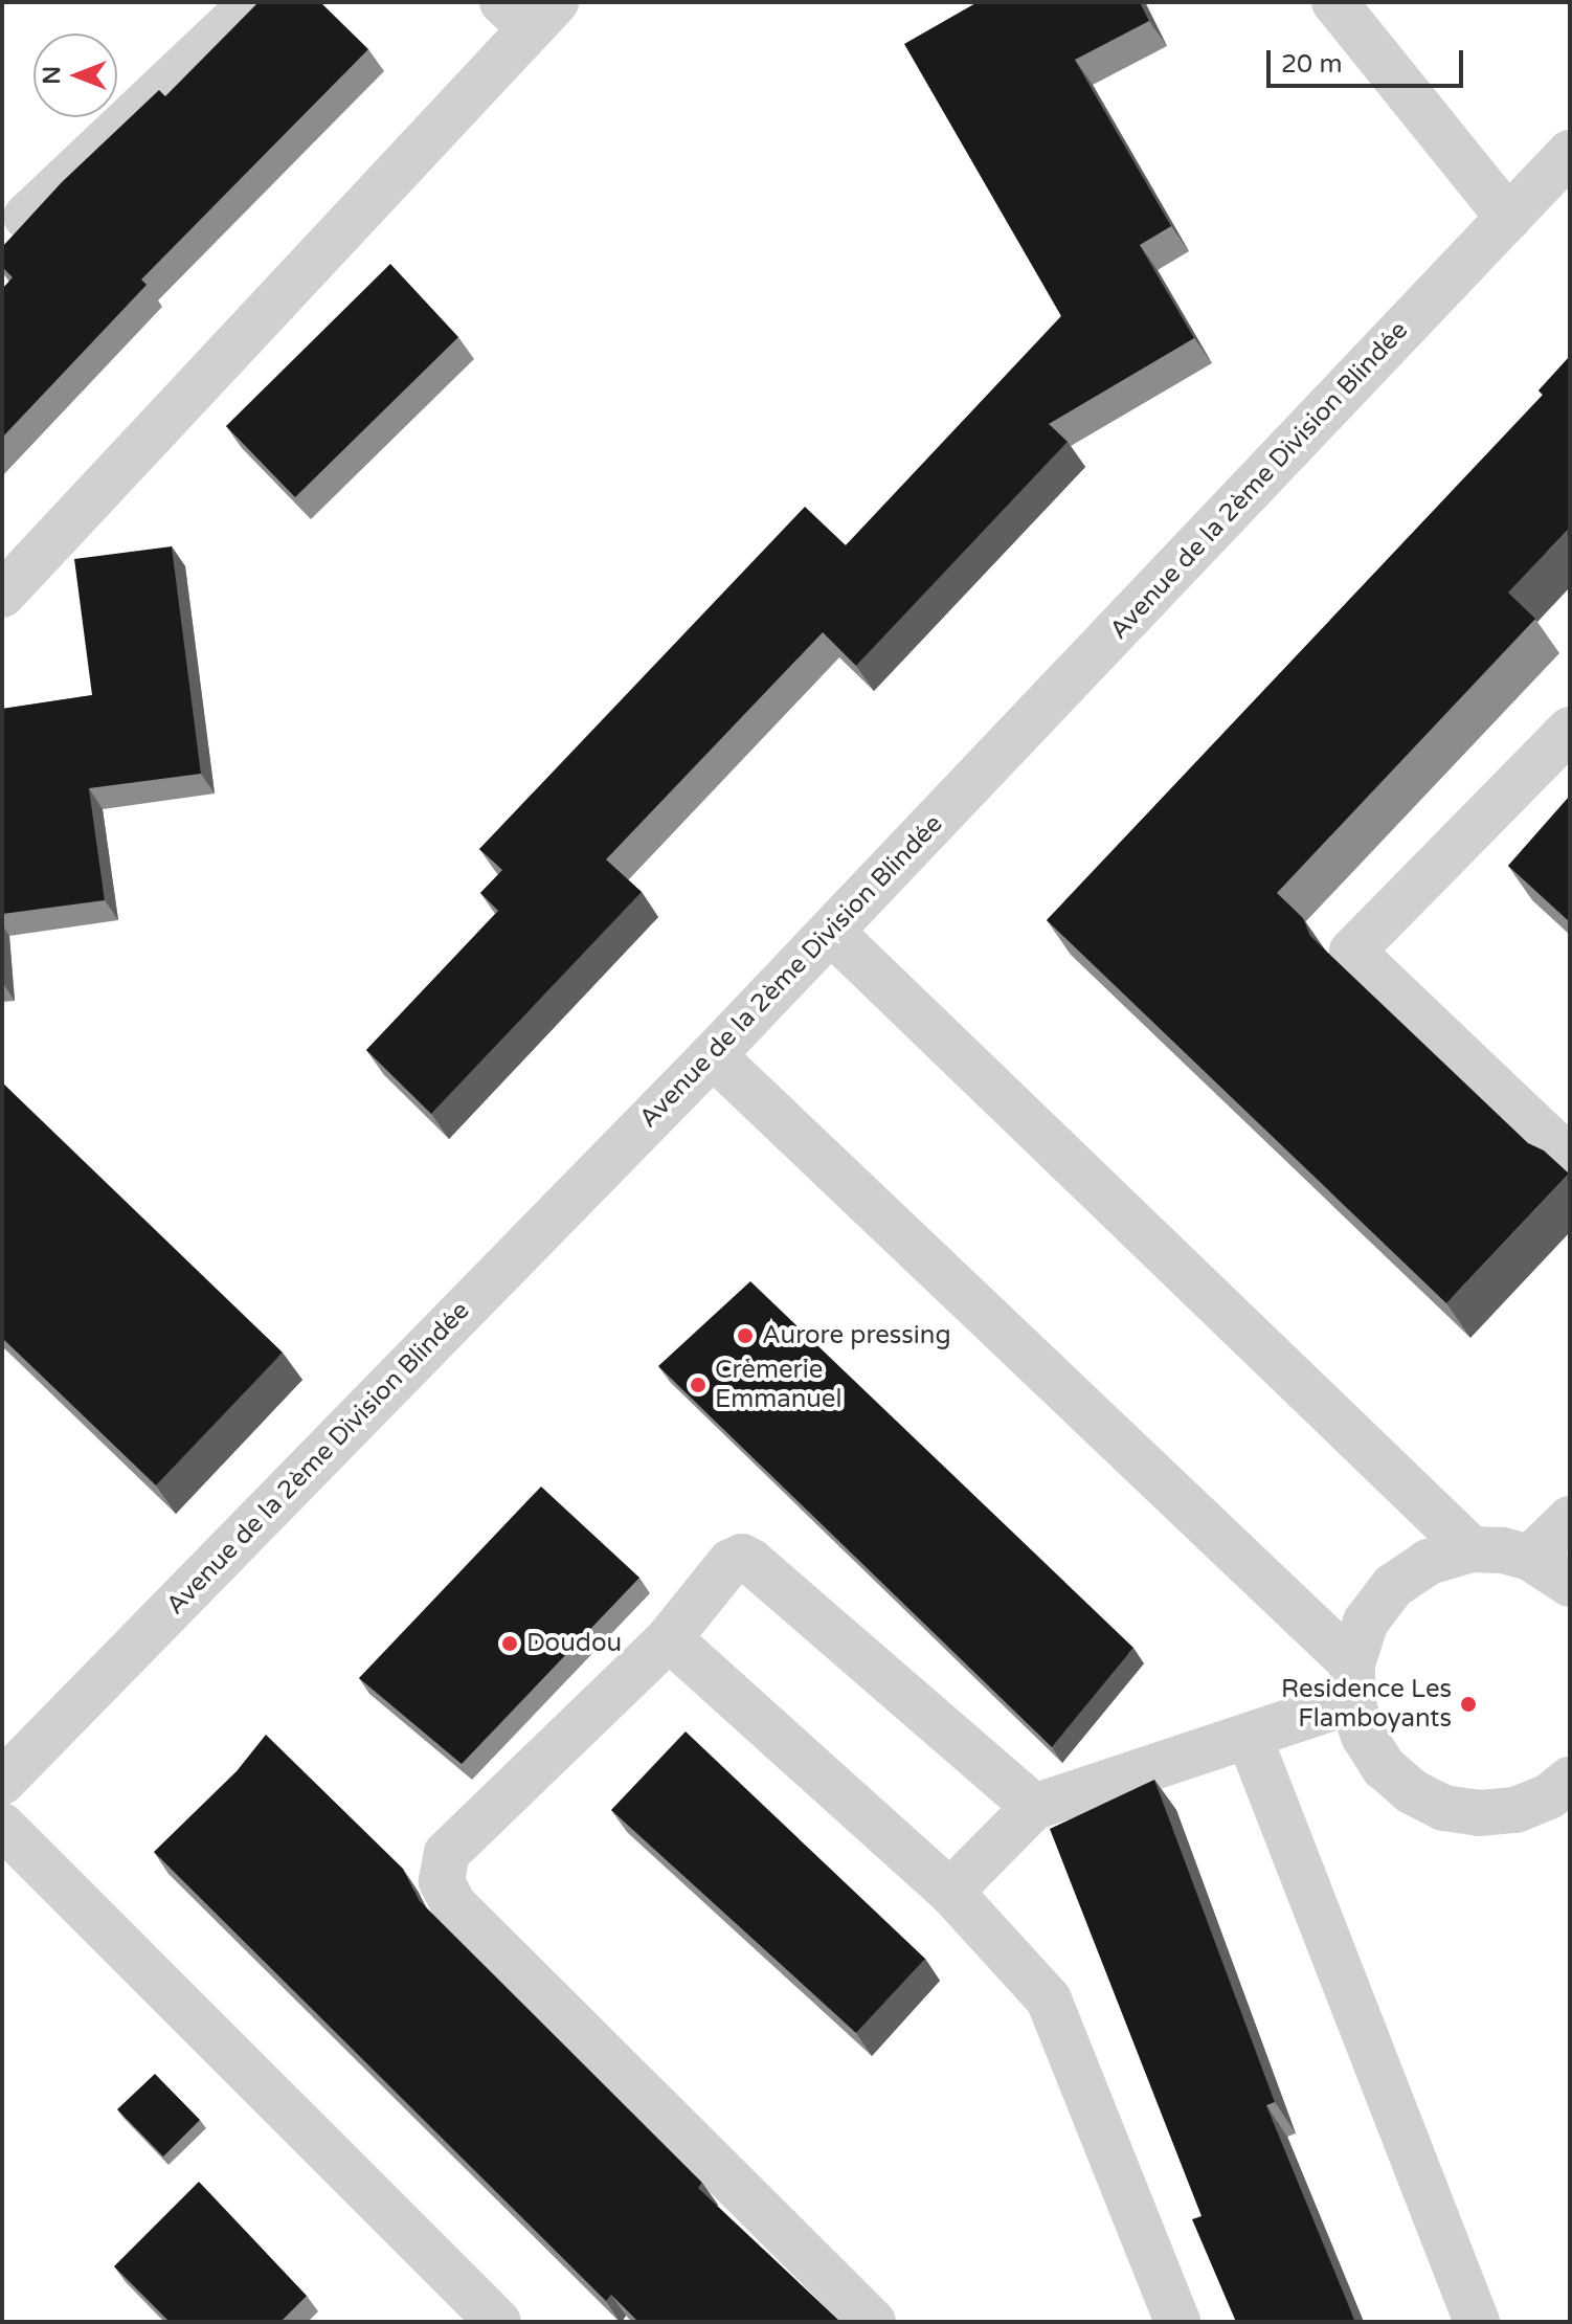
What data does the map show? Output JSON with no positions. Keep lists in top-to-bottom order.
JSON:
{
  "streets": {
    "street": ["Avenue de la 2ème Division Blindée"]
  },
  "places": [
    "Aurore pressing",
    "Crèmerie Emmanuel",
    "Doudou",
    "Residence Les Flamboyants"
  ],
  "scale_bar": "20 m",
  "north": "left"
}
